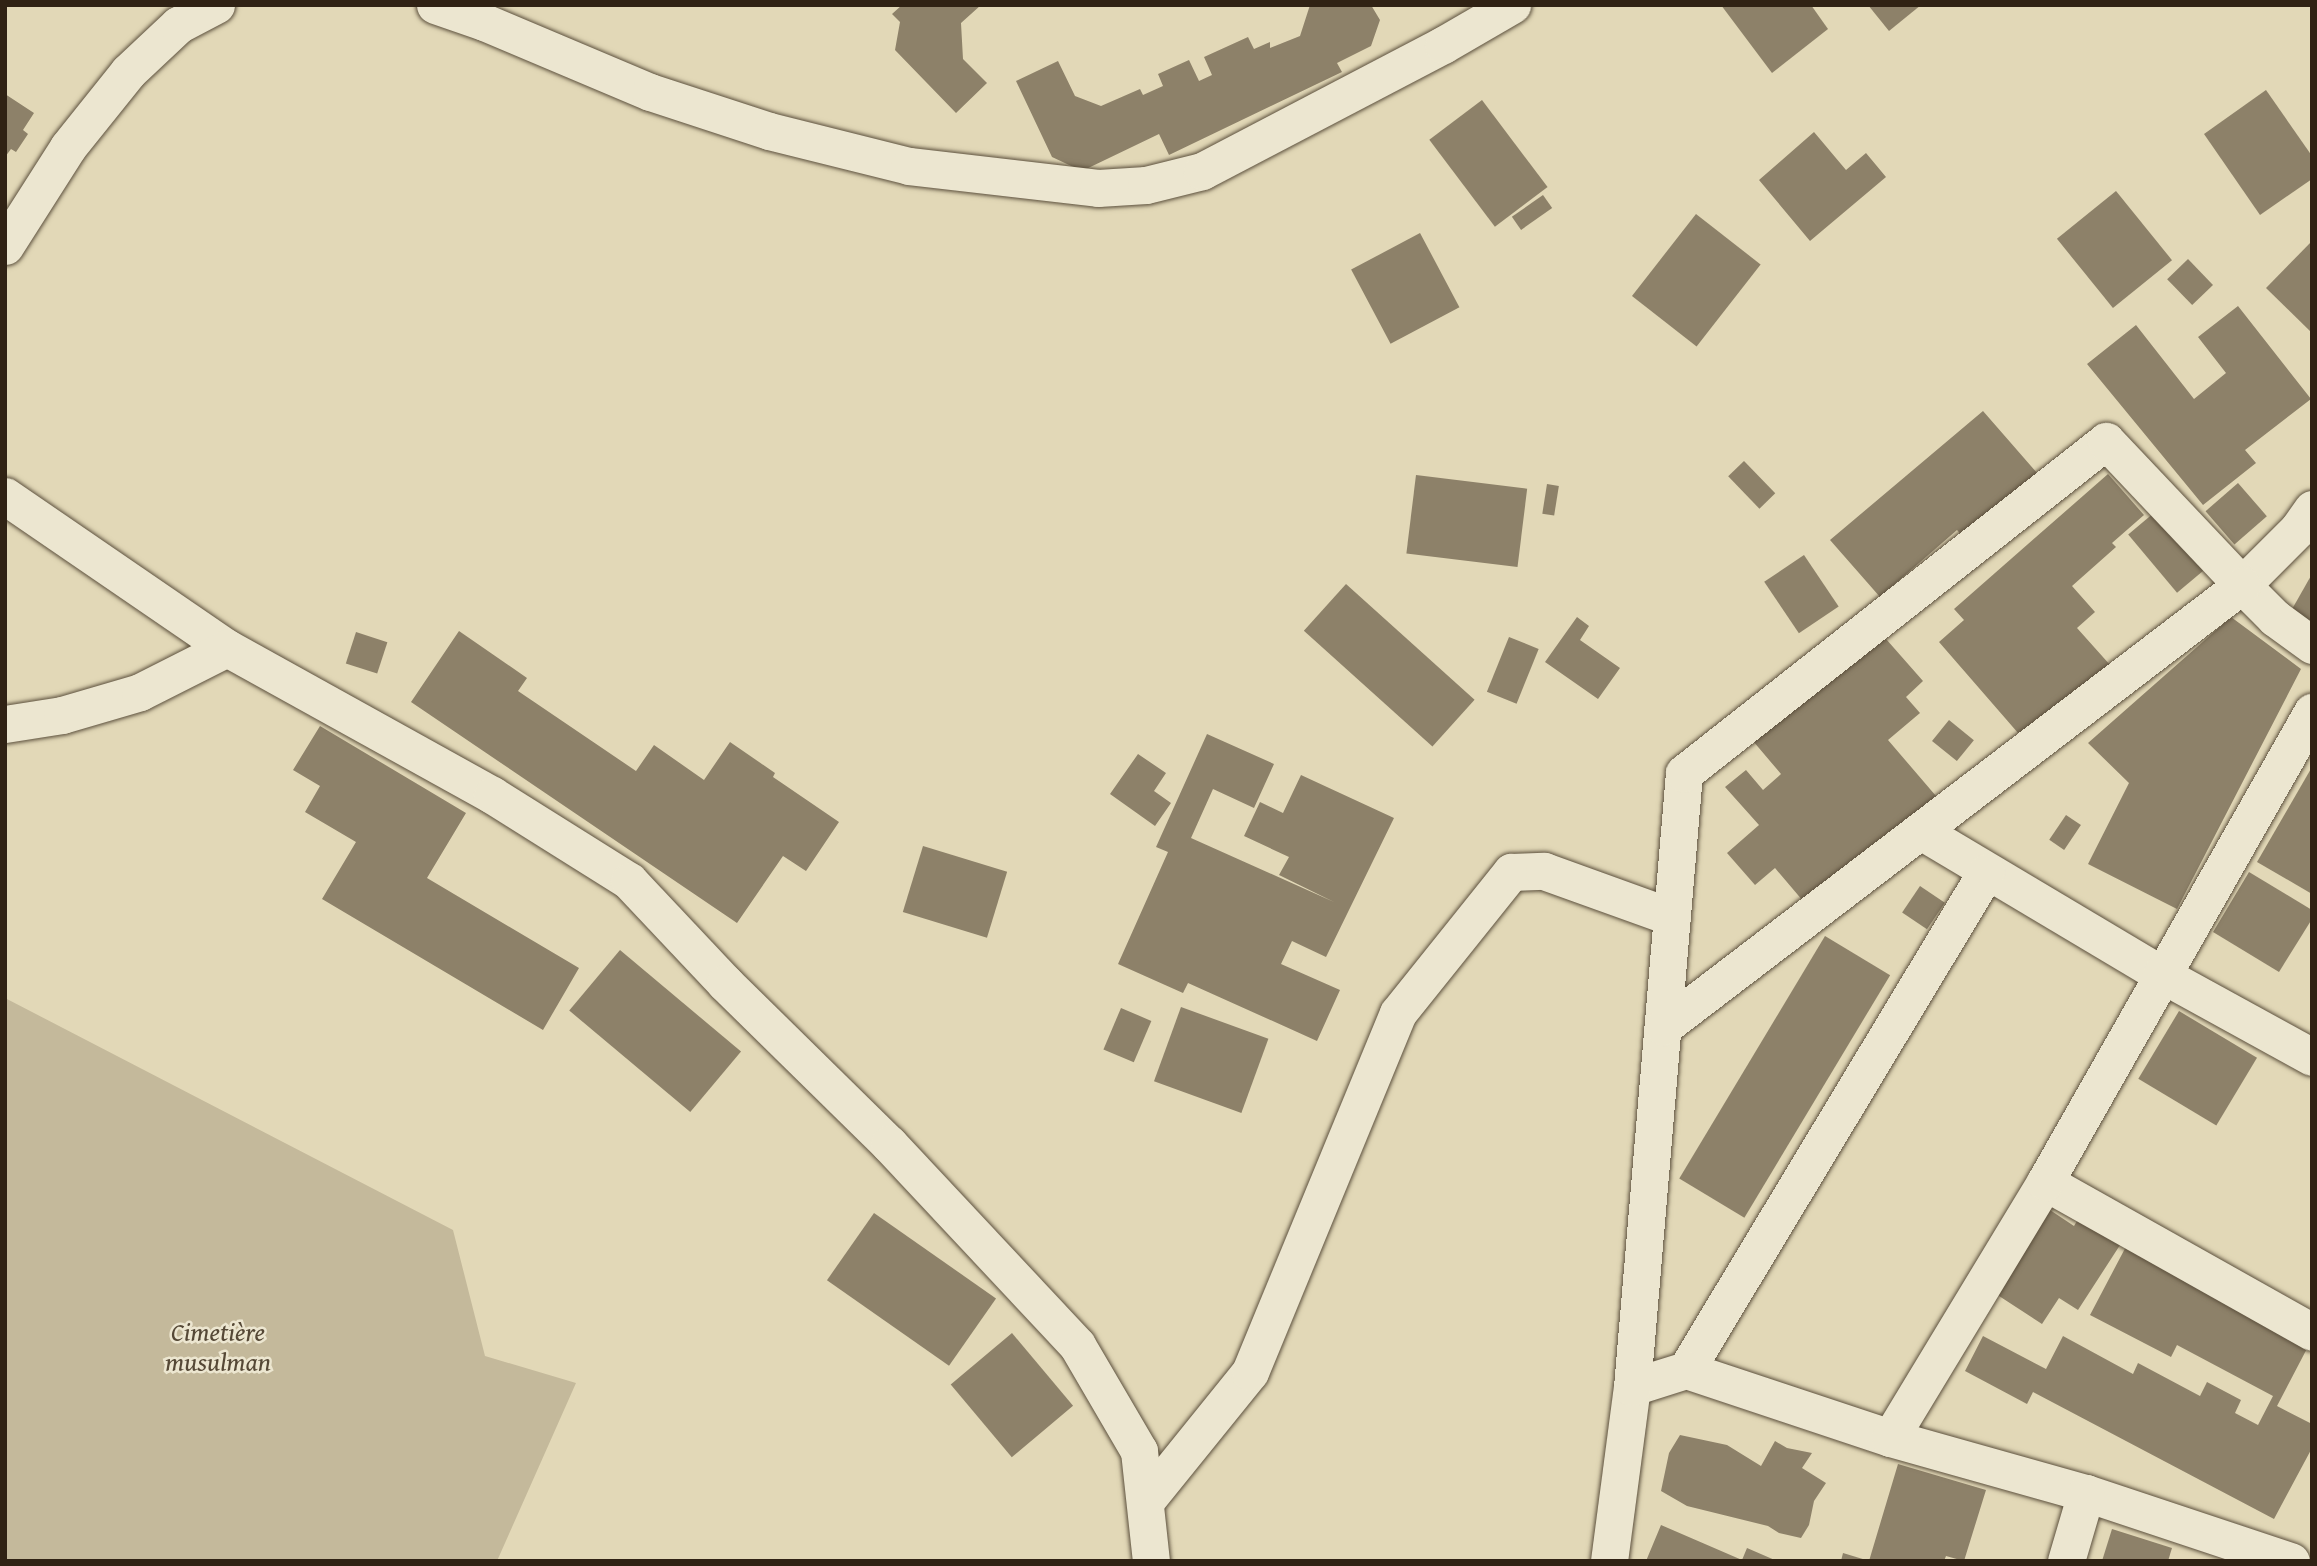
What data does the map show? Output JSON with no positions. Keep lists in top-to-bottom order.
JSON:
{
  "parks": ["Cimetière musulman"]
}
